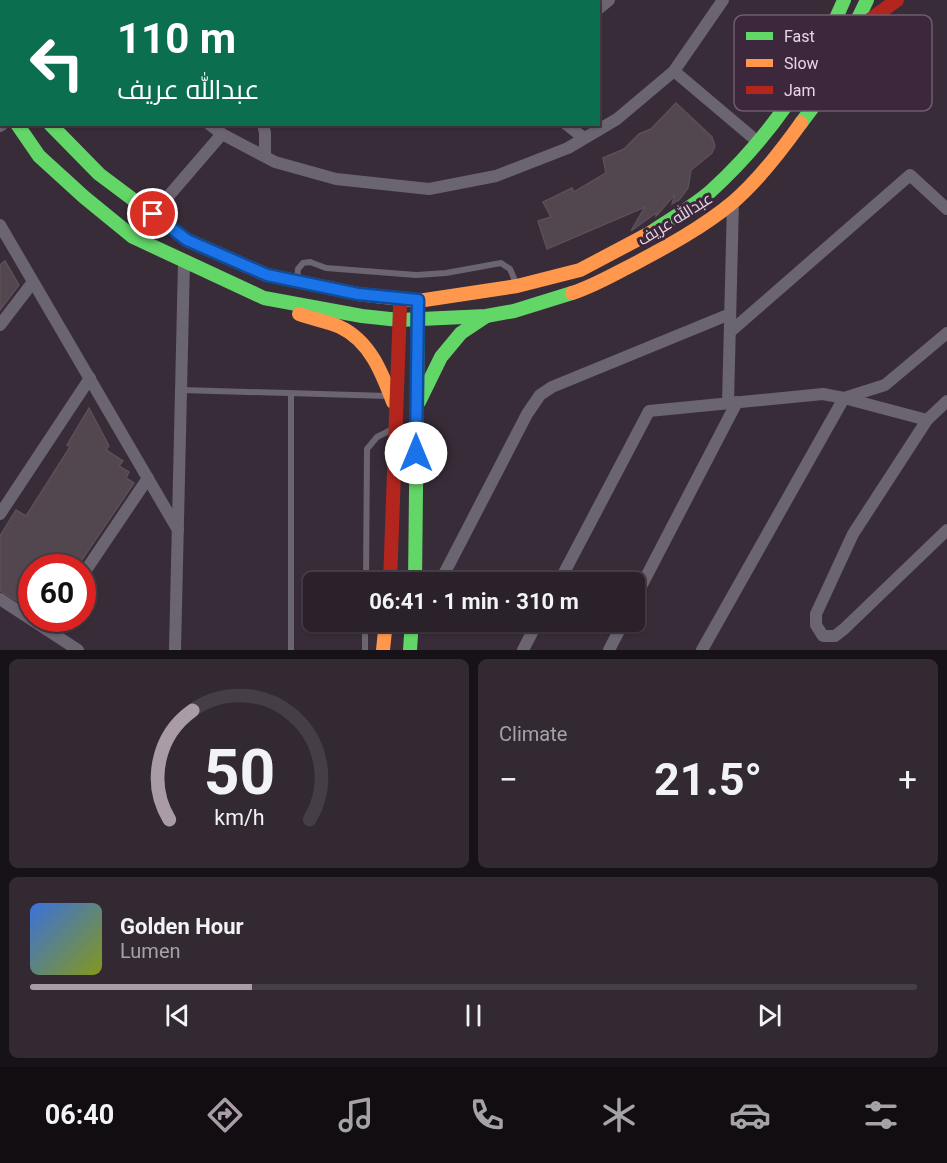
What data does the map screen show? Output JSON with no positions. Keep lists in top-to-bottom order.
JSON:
{
  "streets": {
    "main road": ["عبدالله عريف"]
  },
  "legend": ["Fast", "Slow", "Jam"],
  "page": {
    "turn": ["110 m", "عبدالله عريف"],
    "limit": "60",
    "trip": "06:41 · 1 min · 310 m",
    "tile": "Climate",
    "heat": ["−", "21.5°", "+"],
    "song": ["Golden Hour", "Lumen"],
    "tabs": "06:40",
    "gauge": ["50", "km/h"]
  }
}
